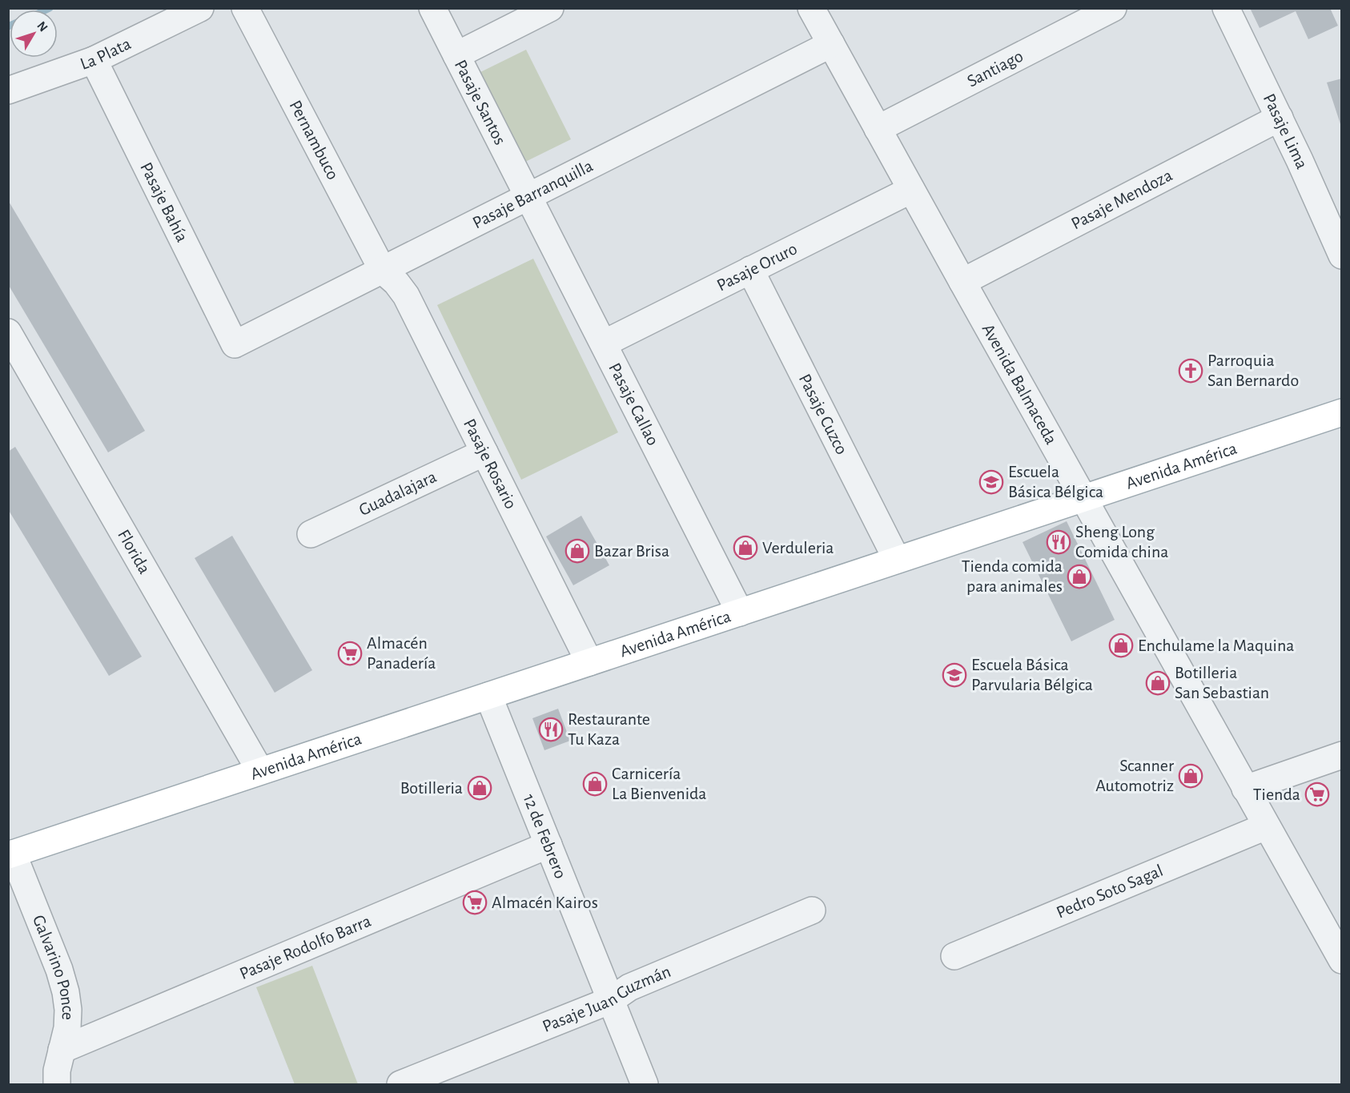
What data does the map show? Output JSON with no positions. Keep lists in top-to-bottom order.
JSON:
{
  "streets": {
    "main road": ["Avenida América"],
    "street": [
      "La Plata",
      "Santiago",
      "Pasaje Santos",
      "Pasaje Lima",
      "Pernambuco",
      "Pasaje Barranquilla",
      "Pasaje Mendoza",
      "Pasaje Bahía",
      "Pasaje Oruro",
      "Avenida Balmaceda",
      "Pasaje Callao",
      "Pasaje Cuzco",
      "Pasaje Rosario",
      "Guadalajara",
      "Florida",
      "12 de Febrero",
      "Pedro Soto Sagal",
      "Pasaje Rodolfo Barra",
      "Galvarino Ponce",
      "Pasaje Juan Guzmán"
    ]
  },
  "crossings": [
    ["La Plata", "Pasaje Bahía"],
    ["Santiago", "Avenida Balmaceda"],
    ["Pasaje Santos", "Pasaje Barranquilla"],
    ["Pasaje Santos", "Pasaje Callao"],
    ["Pasaje Lima", "Pasaje Mendoza"],
    ["Pernambuco", "Pasaje Barranquilla"],
    ["Pernambuco", "Pasaje Rosario"],
    ["Pasaje Barranquilla", "Pasaje Bahía"],
    ["Pasaje Barranquilla", "Avenida Balmaceda"],
    ["Pasaje Barranquilla", "Pasaje Callao"],
    ["Pasaje Barranquilla", "Pasaje Rosario"],
    ["Pasaje Mendoza", "Avenida Balmaceda"],
    ["Pasaje Oruro", "Avenida Balmaceda"],
    ["Pasaje Oruro", "Pasaje Callao"],
    ["Pasaje Oruro", "Pasaje Cuzco"],
    ["Avenida Balmaceda", "Avenida América"],
    ["Avenida Balmaceda", "Pedro Soto Sagal"],
    ["Pasaje Callao", "Avenida América"],
    ["Pasaje Cuzco", "Avenida América"],
    ["Pasaje Rosario", "Avenida América"],
    ["Pasaje Rosario", "Guadalajara"],
    ["Avenida América", "Florida"],
    ["Avenida América", "12 de Febrero"],
    ["Avenida América", "Galvarino Ponce"],
    ["12 de Febrero", "Pasaje Rodolfo Barra"],
    ["12 de Febrero", "Pasaje Juan Guzmán"],
    ["Pasaje Rodolfo Barra", "Galvarino Ponce"]
  ],
  "places": {
    "church": ["Parroquia San Bernardo"],
    "school or university": ["Escuela Básica Bélgica", "Escuela Básica Parvularia Bélgica"],
    "restaurant": ["Sheng Long Comida china", "Restaurante Tu Kaza"],
    "shop": [
      "Verduleria",
      "Bazar Brisa",
      "Tienda comida para animales",
      "Enchulame la Maquina",
      "Botilleria San Sebastian",
      "Scanner Automotriz",
      "Carnicería La Bienvenida",
      "Botilleria"
    ],
    "supermarket": ["Almacén Panadería", "Tienda", "Almacén Kairos"]
  },
  "north": "top right"
}
